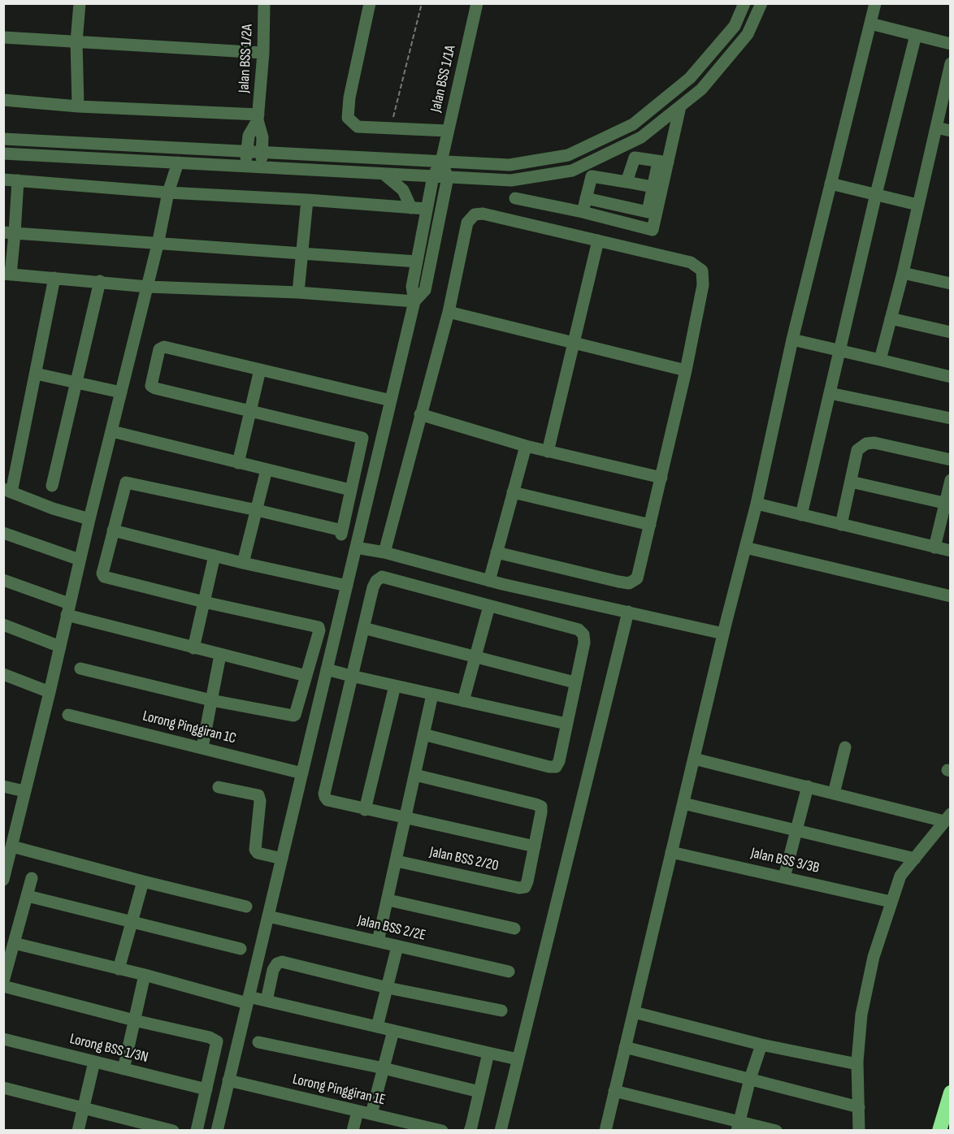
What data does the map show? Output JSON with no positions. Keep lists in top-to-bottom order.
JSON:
{
  "streets": {
    "street": [
      "Jalan BSS 1/2A",
      "Jalan BSS 1/1A",
      "Lorong Pinggiran 1C",
      "Jalan BSS 2/20",
      "Jalan BSS 3/3B",
      "Jalan BSS 2/2E",
      "Lorong BSS 1/3N",
      "Lorong Pinggiran 1E"
    ]
  }
}
